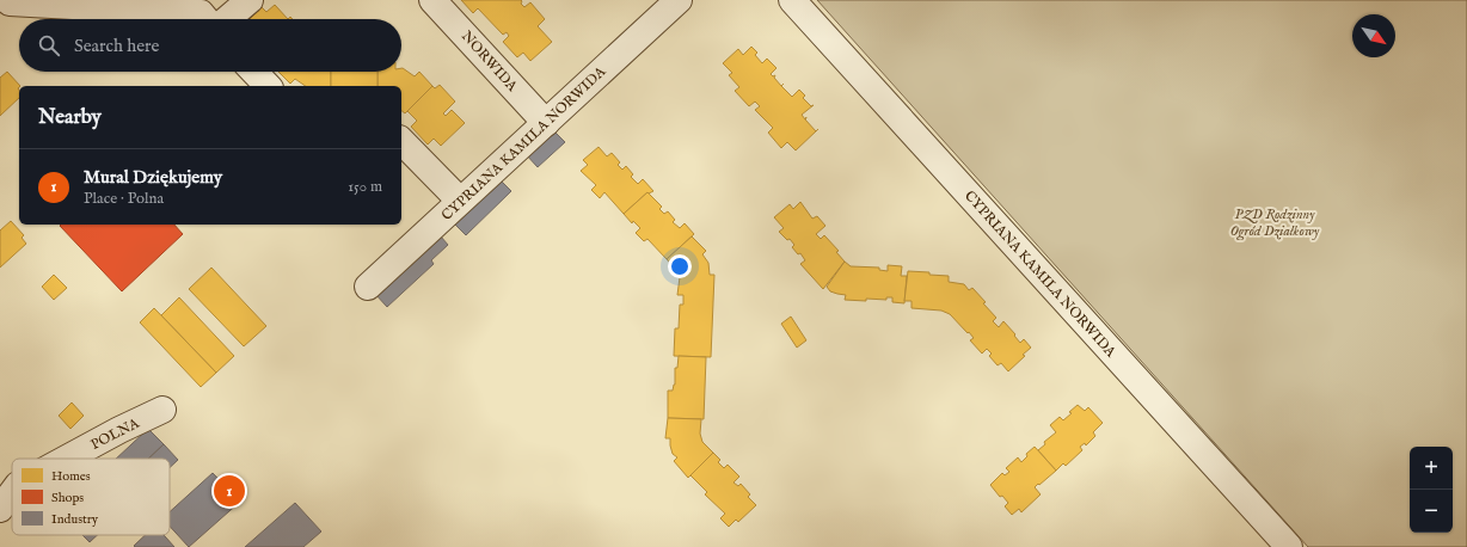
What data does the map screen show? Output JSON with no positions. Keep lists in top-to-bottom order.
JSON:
{
  "streets": {
    "street": ["NORWIDA", "CYPRIANA KAMILA NORWIDA", "POLNA"]
  },
  "crossings": [
    ["NORWIDA", "CYPRIANA KAMILA NORWIDA"]
  ],
  "parks": ["PZD Rodzinny Ogród Działkowy"],
  "legend": ["Homes", "Shops", "Industry"],
  "north": "bottom right",
  "page": {
    "search": "Search here",
    "heading": "Nearby",
    "list": [
      {
        "mark": "1",
        "name": "Mural Dziękujemy",
        "note": "Place · Polna",
        "value": "150 m"
      }
    ],
    "map_buttons": ["+", "−"],
    "pins": "1"
  }
}
